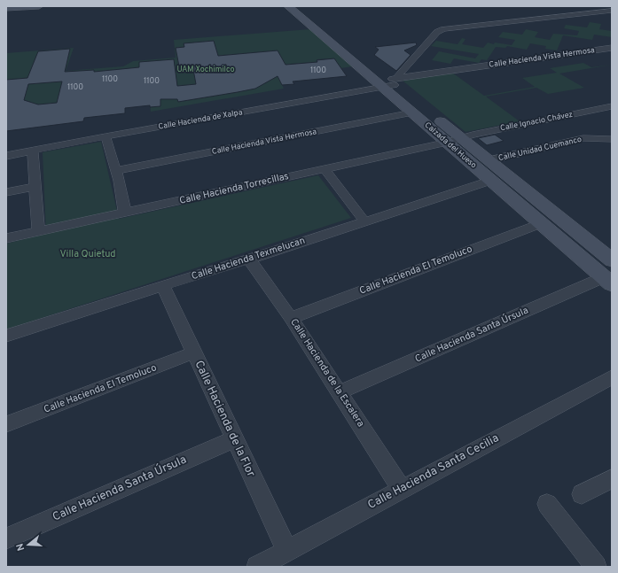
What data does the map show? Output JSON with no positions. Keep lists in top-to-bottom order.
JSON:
{
  "streets": {
    "main road": ["Calzada del Hueso"],
    "street": [
      "Calle Hacienda Vista Hermosa",
      "Calle Hacienda de Xalpa",
      "Calle Ignacio Chávez",
      "Calle Unidad Cuemanco",
      "Calle Hacienda Torrecillas",
      "Calle Hacienda Texmelucan",
      "Calle Hacienda El Temoluco",
      "Calle Hacienda Santa Úrsula",
      "Calle Hacienda de la Escalera",
      "Calle Hacienda de la Flor",
      "Calle Hacienda Santa Cecilia"
    ]
  },
  "crossings": [
    ["Calle Hacienda Vista Hermosa", "Calle Hacienda de Xalpa"],
    ["Calle Hacienda Vista Hermosa", "Calzada del Hueso"],
    ["Calle Hacienda de Xalpa", "Calzada del Hueso"],
    ["Calle Ignacio Chávez", "Calzada del Hueso"],
    ["Calle Ignacio Chávez", "Calle Hacienda Torrecillas"],
    ["Calzada del Hueso", "Calle Unidad Cuemanco"],
    ["Calzada del Hueso", "Calle Hacienda Torrecillas"],
    ["Calzada del Hueso", "Calle Hacienda Texmelucan"],
    ["Calzada del Hueso", "Calle Hacienda El Temoluco"],
    ["Calzada del Hueso", "Calle Hacienda Santa Úrsula"],
    ["Calle Hacienda Texmelucan", "Calle Hacienda de la Escalera"],
    ["Calle Hacienda Texmelucan", "Calle Hacienda de la Flor"],
    ["Calle Hacienda El Temoluco", "Calle Hacienda de la Escalera"],
    ["Calle Hacienda El Temoluco", "Calle Hacienda de la Flor"],
    ["Calle Hacienda Santa Úrsula", "Calle Hacienda de la Escalera"],
    ["Calle Hacienda Santa Úrsula", "Calle Hacienda de la Flor"],
    ["Calle Hacienda de la Escalera", "Calle Hacienda Santa Cecilia"],
    ["Calle Hacienda de la Flor", "Calle Hacienda Santa Cecilia"]
  ],
  "parks": ["UAM Xochimilco", "Villa Quietud"],
  "house_numbers": [
    "1100",
    "1100",
    "1100",
    "1100"
  ],
  "north": "left"
}
